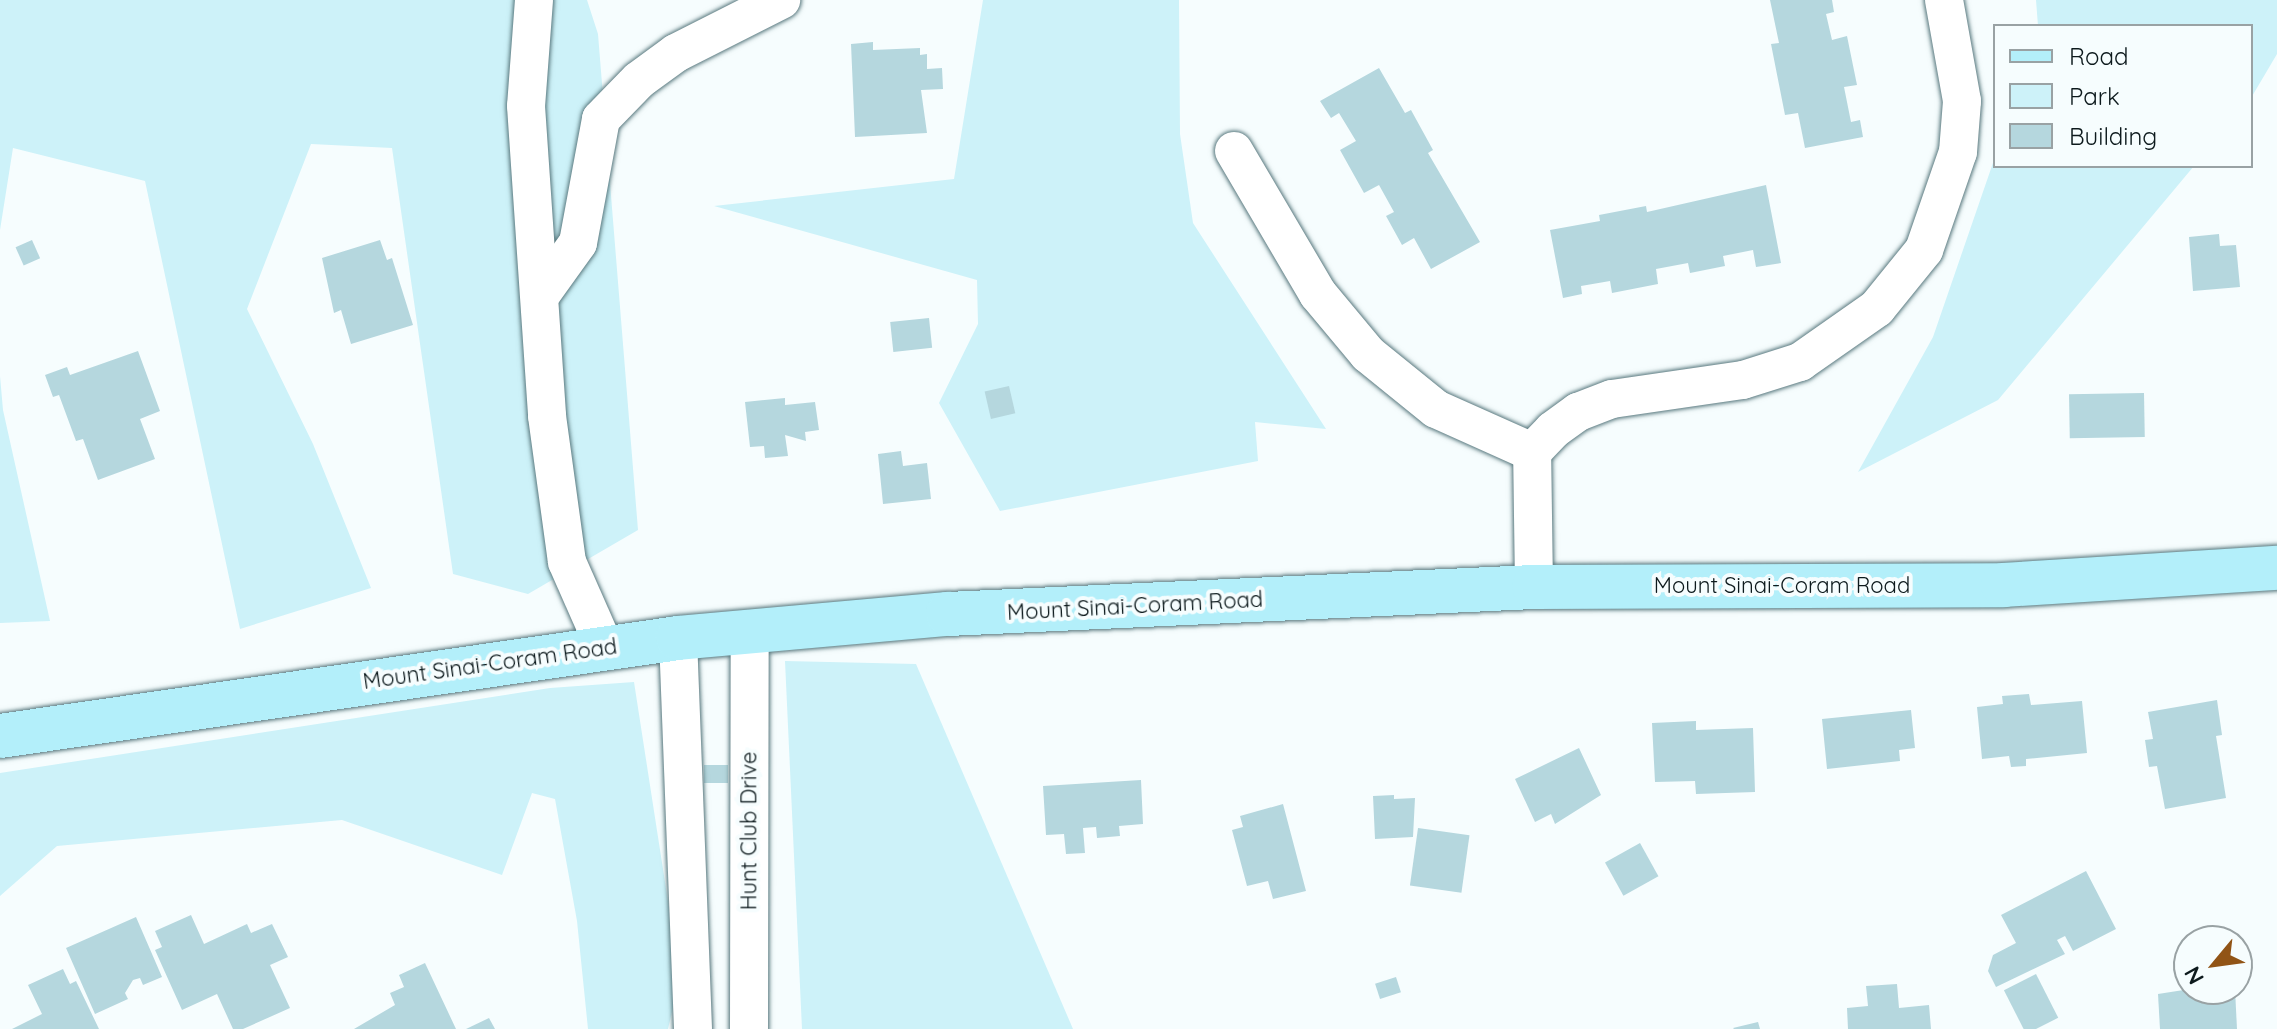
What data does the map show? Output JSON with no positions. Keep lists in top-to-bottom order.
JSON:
{
  "streets": {
    "main road": ["Mount Sinai-Coram Road"],
    "street": ["Hunt Club Drive"]
  },
  "crossings": [
    ["Mount Sinai-Coram Road", "Hunt Club Drive"]
  ],
  "legend": ["Road", "Park", "Building"],
  "north": "bottom left"
}
